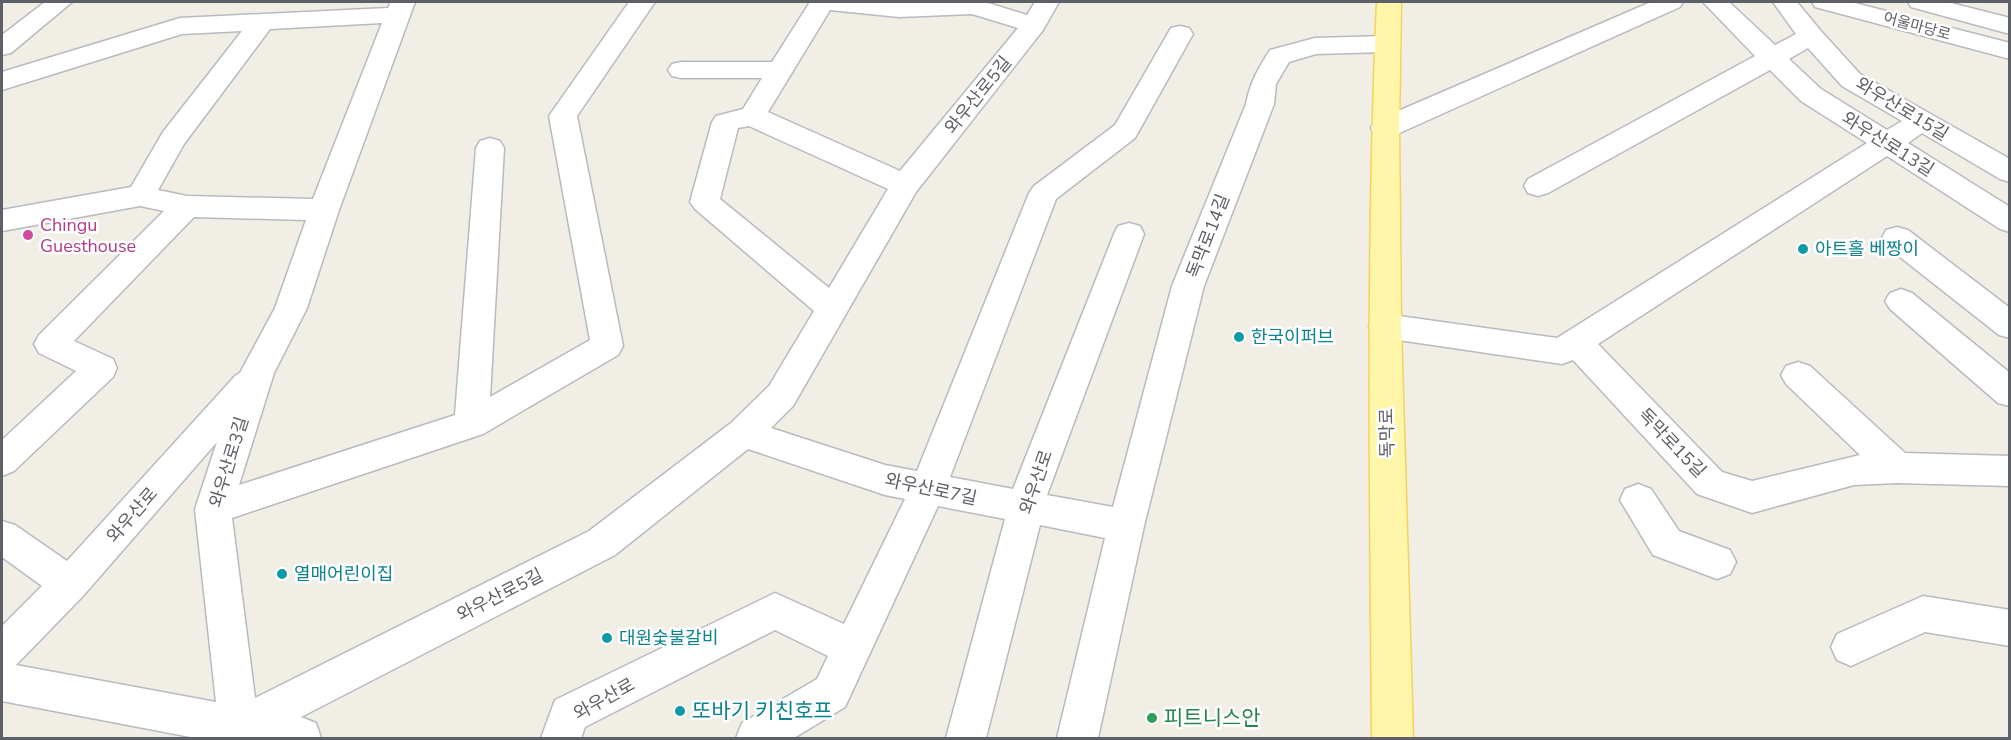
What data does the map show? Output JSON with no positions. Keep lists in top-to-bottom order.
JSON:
{
  "streets": {
    "main road": ["독막로"],
    "street": [
      "어울마당로",
      "와우산로5길",
      "와우산로15길",
      "와우산로13길",
      "독막로14길",
      "독막로15길",
      "와우산로3길",
      "와우산로",
      "와우산로7길"
    ]
  },
  "crossings": [
    ["와우산로5길", "와우산로3길"],
    ["와우산로5길", "와우산로7길"],
    ["독막로14길", "독막로"],
    ["와우산로3길", "와우산로"],
    ["와우산로", "와우산로7길"]
  ],
  "places": [
    "Chingu Guesthouse",
    "아트홀 베짱이",
    "한국이퍼브",
    "열매어린이집",
    "대원숯불갈비",
    "또바기 키친호프",
    "피트니스안"
  ]
}
